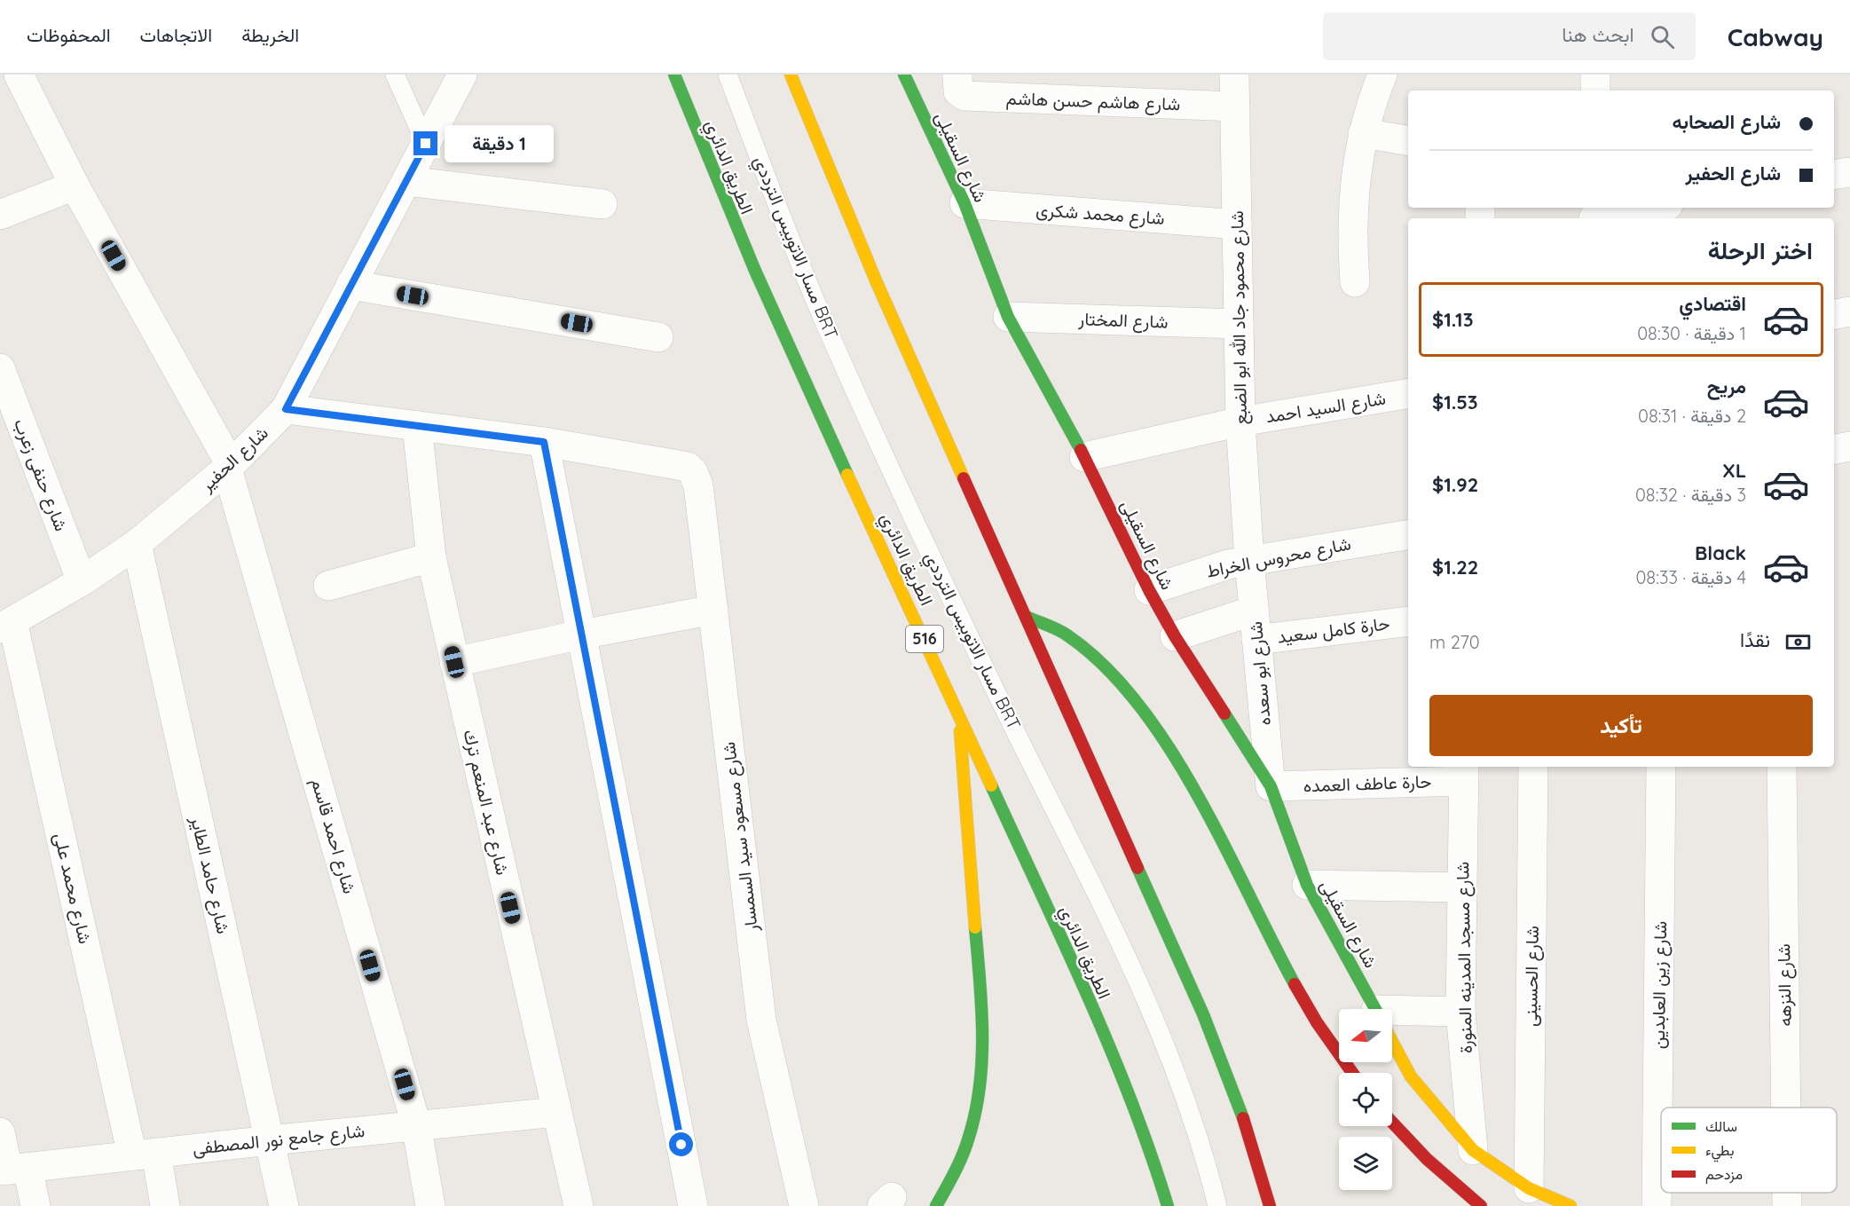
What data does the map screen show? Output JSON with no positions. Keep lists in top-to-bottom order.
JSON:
{
  "streets": {
    "main road": ["شارع السقيلى", "الطريق الدائري", "516"],
    "street": [
      "شارع هاشم حسن هاشم",
      "شارع محمد شكرى",
      "شارع محمود جاد الله ابو الضبع",
      "شارع المختار",
      "شارع السيد احمد",
      "شارع الحفير",
      "شارع حنفى زعرب",
      "شارع محروس الخراط",
      "حارة كامل سعيد",
      "شارع ابو سعده",
      "حارة عاطف العمده",
      "شارع عبد المنعم ترك",
      "شارع احمد قاسم",
      "شارع مسعود سيد السمسار",
      "شارع حامد الطاير",
      "شارع محمد على",
      "شارع مسجد المدينه المنورة",
      "شارع الحسينى",
      "شارع زين العابدين",
      "شارع النزهه",
      "شارع جامع نور المصطفى"
    ],
    "lane": ["مسار الاتوبيس الترددي BRT"]
  },
  "crossings": [
    ["شارع هاشم حسن هاشم", "شارع محمود جاد الله ابو الضبع"],
    ["شارع السقيلى", "شارع محمد شكرى"],
    ["شارع السقيلى", "شارع المختار"],
    ["شارع السقيلى", "شارع السيد احمد"],
    ["شارع السقيلى", "شارع محروس الخراط"],
    ["شارع السقيلى", "شارع ابو سعده"],
    ["شارع السقيلى", "حارة عاطف العمده"],
    ["شارع السقيلى", "شارع مسجد المدينه المنورة"],
    ["شارع السقيلى", "شارع الحسينى"],
    ["شارع محمد شكرى", "شارع محمود جاد الله ابو الضبع"],
    ["شارع محمود جاد الله ابو الضبع", "شارع المختار"],
    ["شارع محمود جاد الله ابو الضبع", "شارع السيد احمد"],
    ["شارع محمود جاد الله ابو الضبع", "شارع محروس الخراط"],
    ["شارع محمود جاد الله ابو الضبع", "شارع ابو سعده"],
    ["شارع الحفير", "شارع حنفى زعرب"],
    ["شارع الحفير", "شارع احمد قاسم"],
    ["شارع الحفير", "شارع حامد الطاير"],
    ["شارع الحفير", "شارع محمد على"],
    ["شارع محروس الخراط", "شارع ابو سعده"],
    ["حارة كامل سعيد", "شارع ابو سعده"],
    ["شارع ابو سعده", "حارة عاطف العمده"],
    ["حارة عاطف العمده", "شارع مسجد المدينه المنورة"],
    ["شارع عبد المنعم ترك", "شارع جامع نور المصطفى"],
    ["شارع احمد قاسم", "شارع جامع نور المصطفى"],
    ["شارع حامد الطاير", "شارع جامع نور المصطفى"],
    ["شارع محمد على", "شارع جامع نور المصطفى"]
  ],
  "legend": ["سالك", "بطيء", "مزدحم"],
  "north": "left",
  "page": {
    "header": "Cabway",
    "search": "ابحث هنا",
    "nav": ["الخريطة", "الاتجاهات", "المحفوظات"],
    "banner": ["شارع الصحابه", "شارع الحفير"],
    "bubble": "1 دقيقة",
    "heading": "اختر الرحلة",
    "list": [
      {
        "name": "اقتصادي",
        "note": "1 دقيقة · 08:30",
        "value": "$1.13"
      },
      {
        "name": "مريح",
        "note": "2 دقيقة · 08:31",
        "value": "$1.53"
      },
      {
        "name": "XL",
        "note": "3 دقيقة · 08:32",
        "value": "$1.92"
      },
      {
        "name": "Black",
        "note": "4 دقيقة · 08:33",
        "value": "$1.22"
      }
    ],
    "pay": ["نقدًا", "270 m"],
    "buttons": "تأكيد"
  }
}
